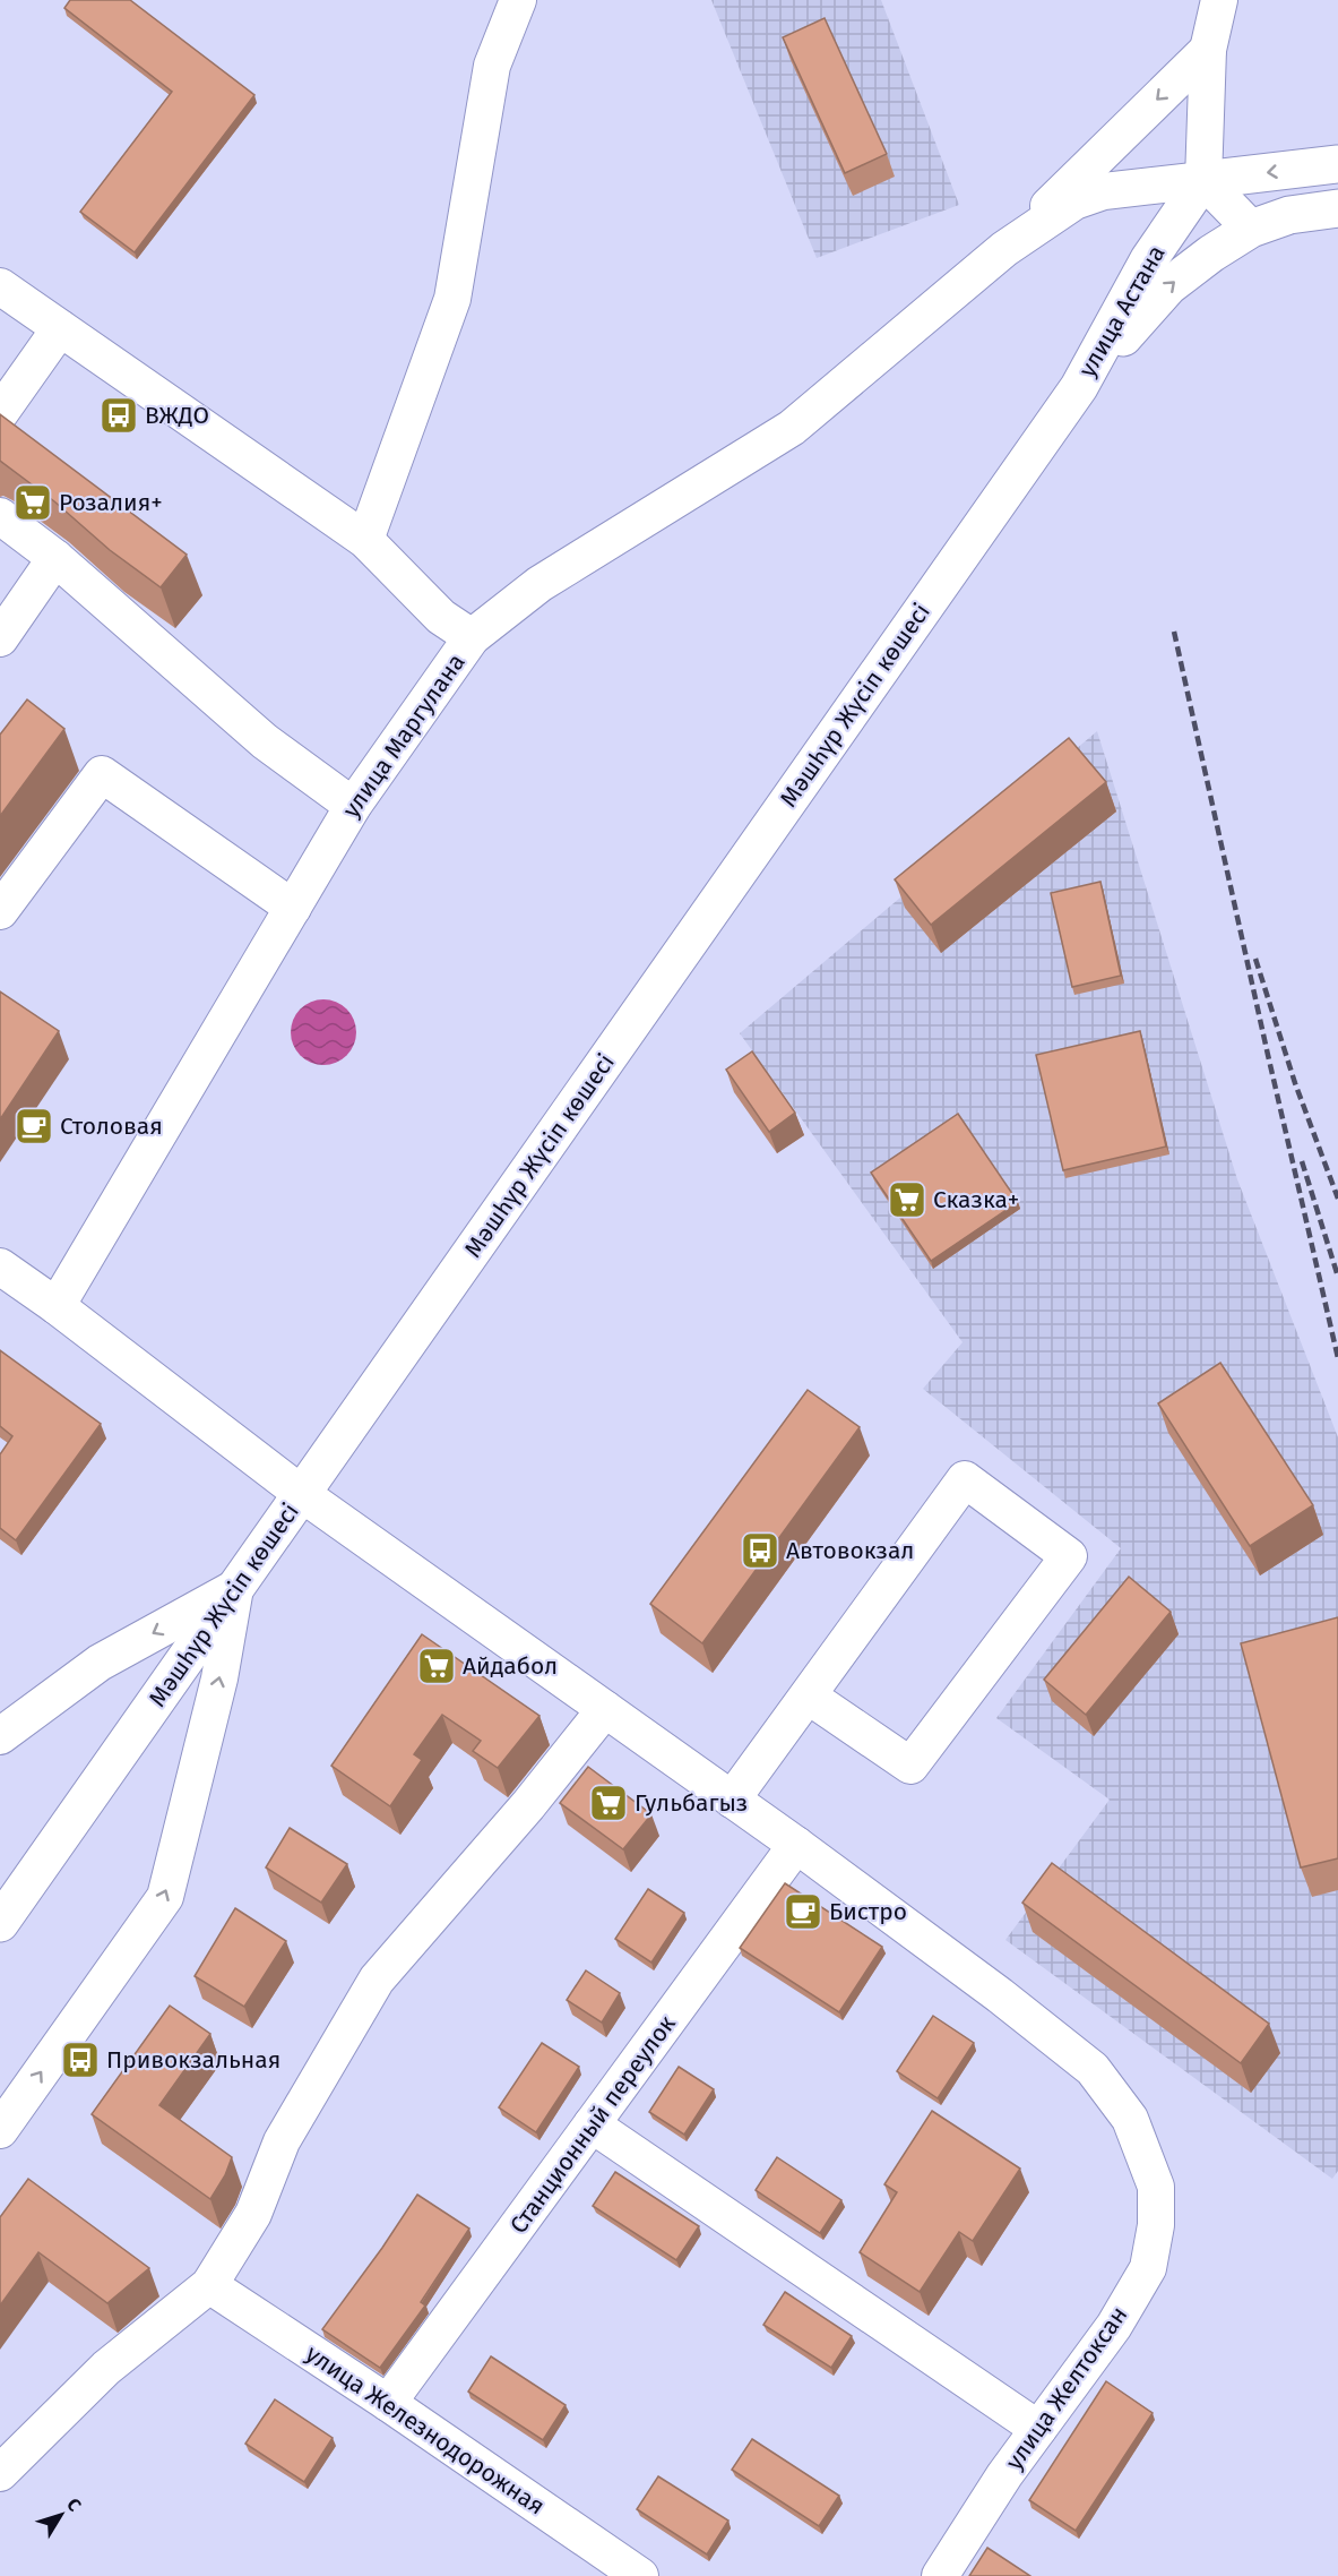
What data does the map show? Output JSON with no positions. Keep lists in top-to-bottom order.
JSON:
{
  "streets": {
    "main road": ["улица Астана", "Мәшһүр Жүсіп көшесі"],
    "street": [
      "улица Маргулана",
      "Станционный переулок",
      "улица Желтоксан",
      "улица Железнодорожная"
    ]
  },
  "crossings": [
    ["улица Астана", "Мәшһүр Жүсіп көшесі"],
    ["Станционный переулок", "улица Желтоксан"],
    ["Станционный переулок", "улица Железнодорожная"]
  ],
  "places": {
    "bus stop": ["ВЖДО", "Автовокзал", "Привокзальная"],
    "supermarket": [
      "Розалия+",
      "Сказка+",
      "Айдабол",
      "Гульбагыз"
    ],
    "cafe": ["Столовая", "Бистро"]
  },
  "north": "top right"
}
